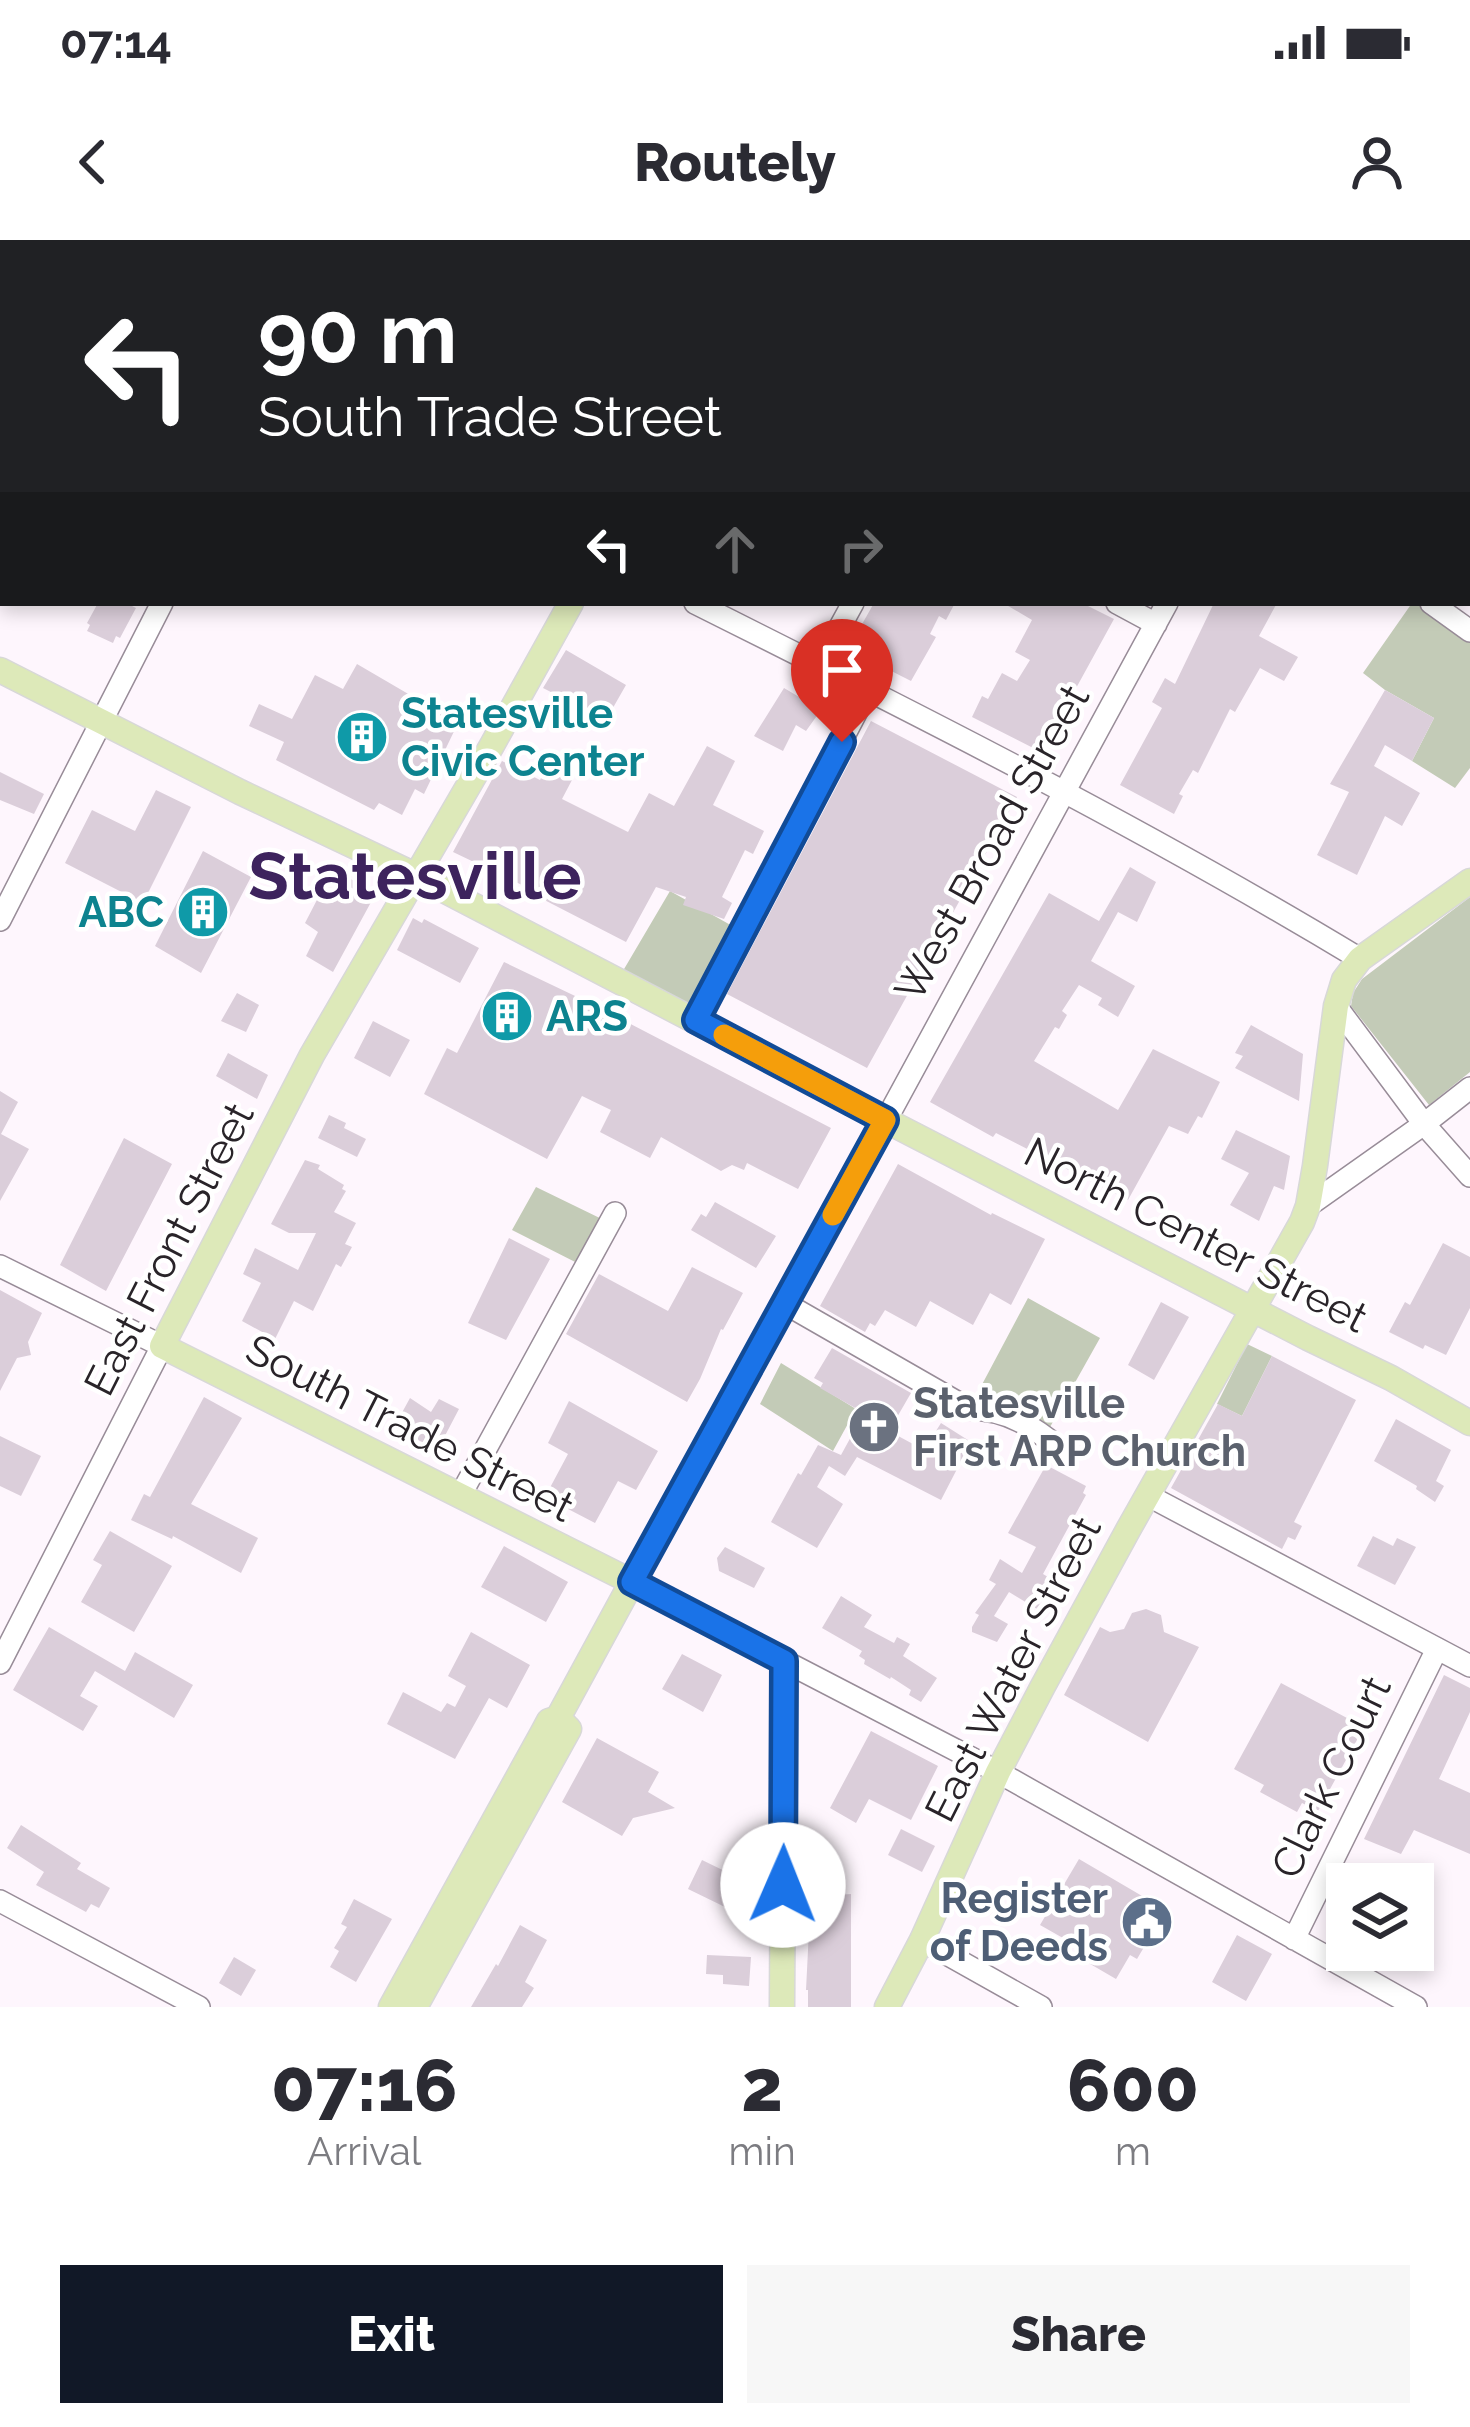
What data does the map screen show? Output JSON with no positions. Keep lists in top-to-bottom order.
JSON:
{
  "streets": {
    "main road": [
      "North Center Street",
      "East Front Street",
      "South Trade Street",
      "East Water Street"
    ],
    "street": ["West Broad Street", "Clark Court"]
  },
  "crossings": [
    ["West Broad Street", "North Center Street"],
    ["West Broad Street", "South Trade Street"],
    ["North Center Street", "East Front Street"],
    ["North Center Street", "East Water Street"],
    ["East Front Street", "South Trade Street"]
  ],
  "districts": ["Statesville"],
  "places": {
    "building": ["Statesville Civic Center", "ABC", "ARS"],
    "church": ["Statesville First ARP Church"],
    "public building": ["Register of Deeds"]
  },
  "page": {
    "status": "07:14",
    "header": "Routely",
    "turn": ["90 m", "South Trade Street"],
    "eta": [
      "07:16",
      "Arrival",
      "2",
      "min",
      "600",
      "m"
    ],
    "buttons": ["Exit", "Share"]
  }
}
